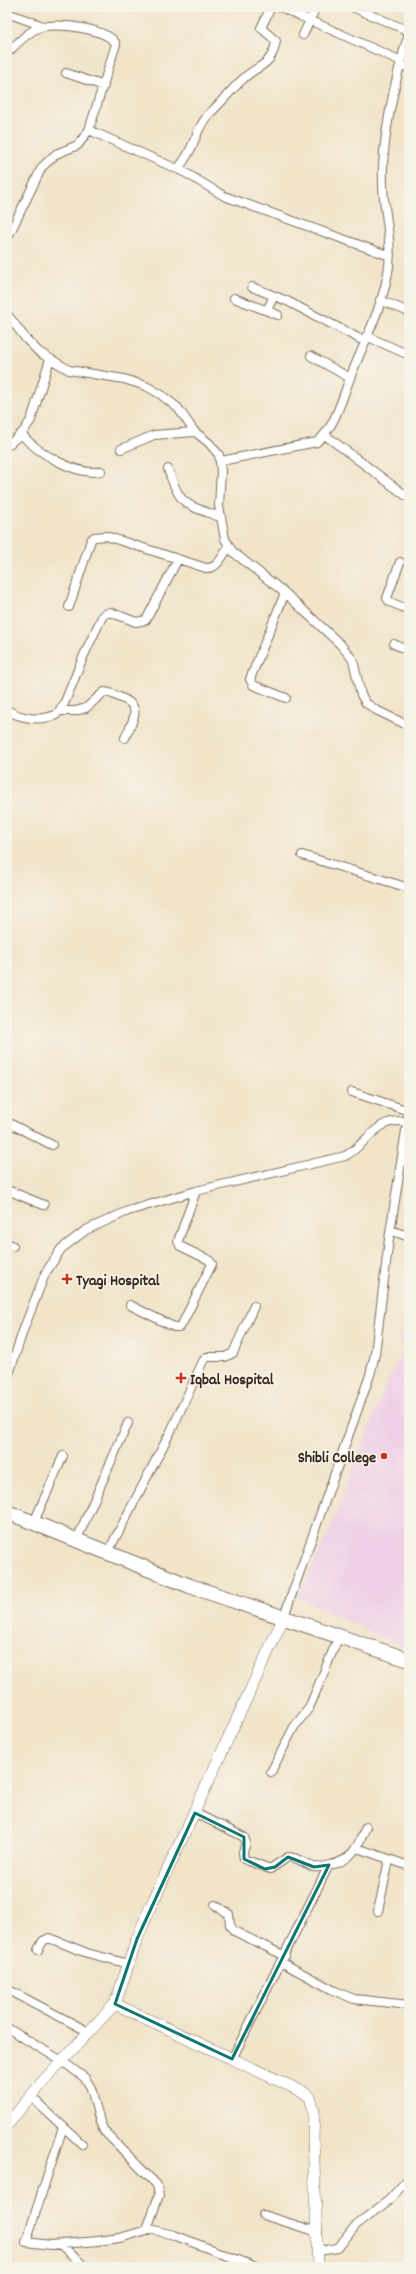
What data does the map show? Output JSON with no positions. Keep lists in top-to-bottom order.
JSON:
{
  "places": {
    "health": ["Tyagi Hospital", "Iqbal Hospital"],
    "other": ["Shibli College"]
  }
}
